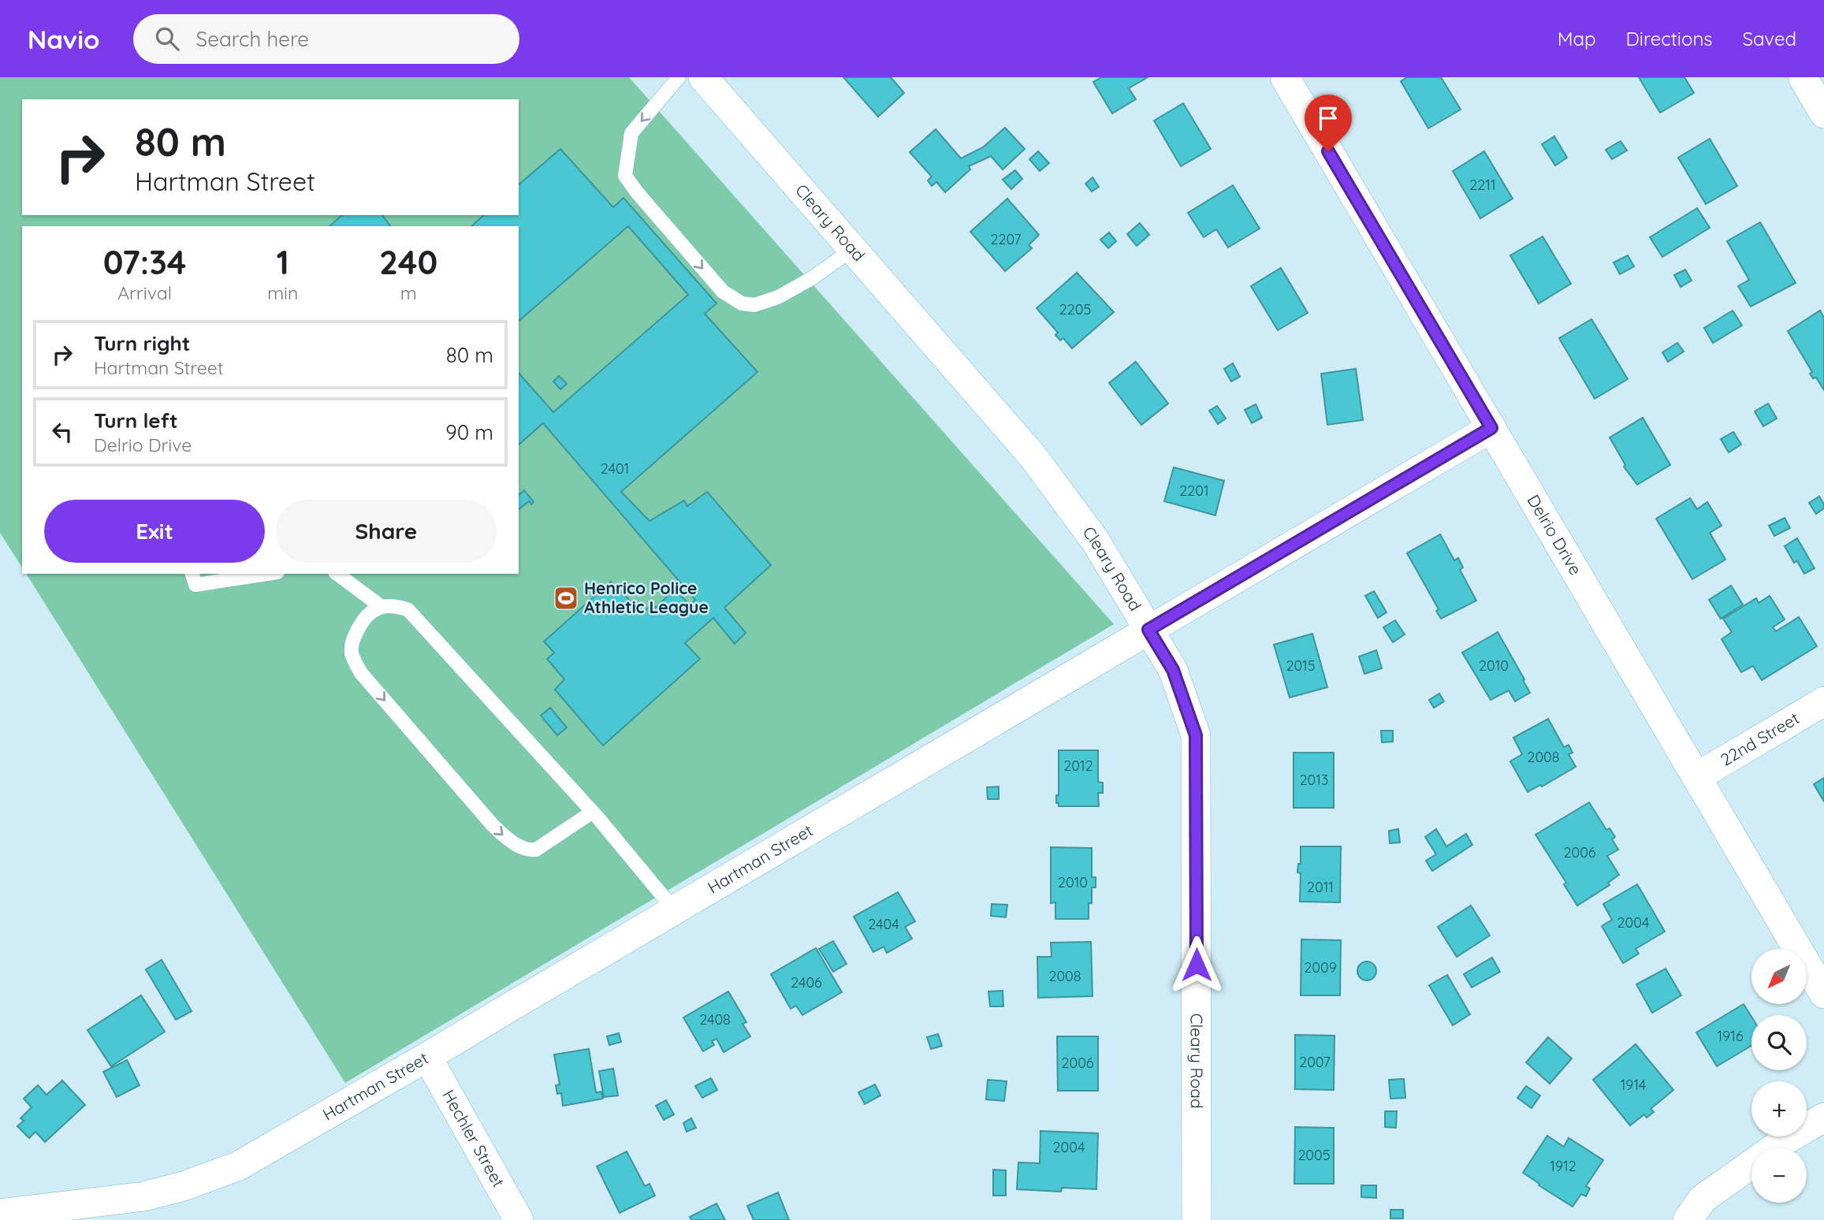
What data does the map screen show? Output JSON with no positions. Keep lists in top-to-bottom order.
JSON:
{
  "streets": {
    "street": [
      "Cleary Road",
      "Delrio Drive",
      "22nd Street",
      "Hartman Street",
      "Hechler Street"
    ]
  },
  "crossings": [
    ["Cleary Road", "Hartman Street"],
    ["Delrio Drive", "22nd Street"],
    ["Delrio Drive", "Hartman Street"],
    ["Hartman Street", "Hechler Street"]
  ],
  "places": {
    "sports": ["Henrico Police Athletic League"]
  },
  "house_numbers": [
    "2211",
    "2207",
    "2205",
    "2401",
    "2201",
    "2015",
    "2010",
    "2008",
    "2012",
    "2013",
    "2006",
    "2010",
    "2011",
    "2004",
    "2404",
    "2009",
    "2008",
    "2406",
    "2408",
    "1916",
    "2007",
    "2006",
    "1914",
    "2004",
    "2005",
    "1912"
  ],
  "north": "bottom left",
  "page": {
    "header": "Navio",
    "search": "Search here",
    "nav": ["Map", "Directions", "Saved"],
    "turn": ["80 m", "Hartman Street"],
    "eta": [
      "07:34",
      "Arrival",
      "1",
      "min",
      "240",
      "m"
    ],
    "list": [
      {
        "name": "Turn right",
        "note": "Hartman Street",
        "value": "80 m"
      },
      {
        "name": "Turn left",
        "note": "Delrio Drive",
        "value": "90 m"
      }
    ],
    "buttons": ["Exit", "Share"],
    "map_buttons": ["+", "−"]
  }
}
